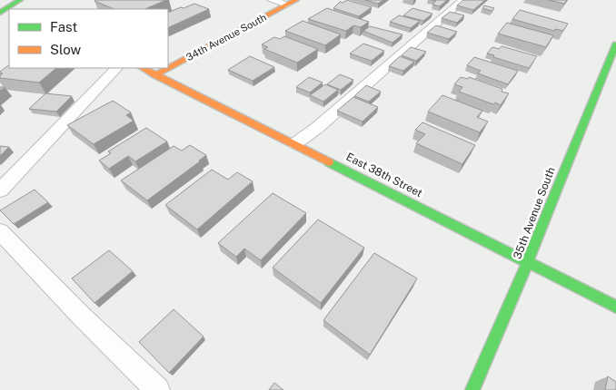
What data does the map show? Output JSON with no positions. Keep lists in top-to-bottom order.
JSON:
{
  "streets": {
    "street": ["34th Avenue South", "East 38th Street", "35th Avenue South"]
  },
  "crossings": [
    ["34th Avenue South", "East 38th Street"],
    ["East 38th Street", "35th Avenue South"]
  ],
  "legend": ["Fast", "Slow"]
}
